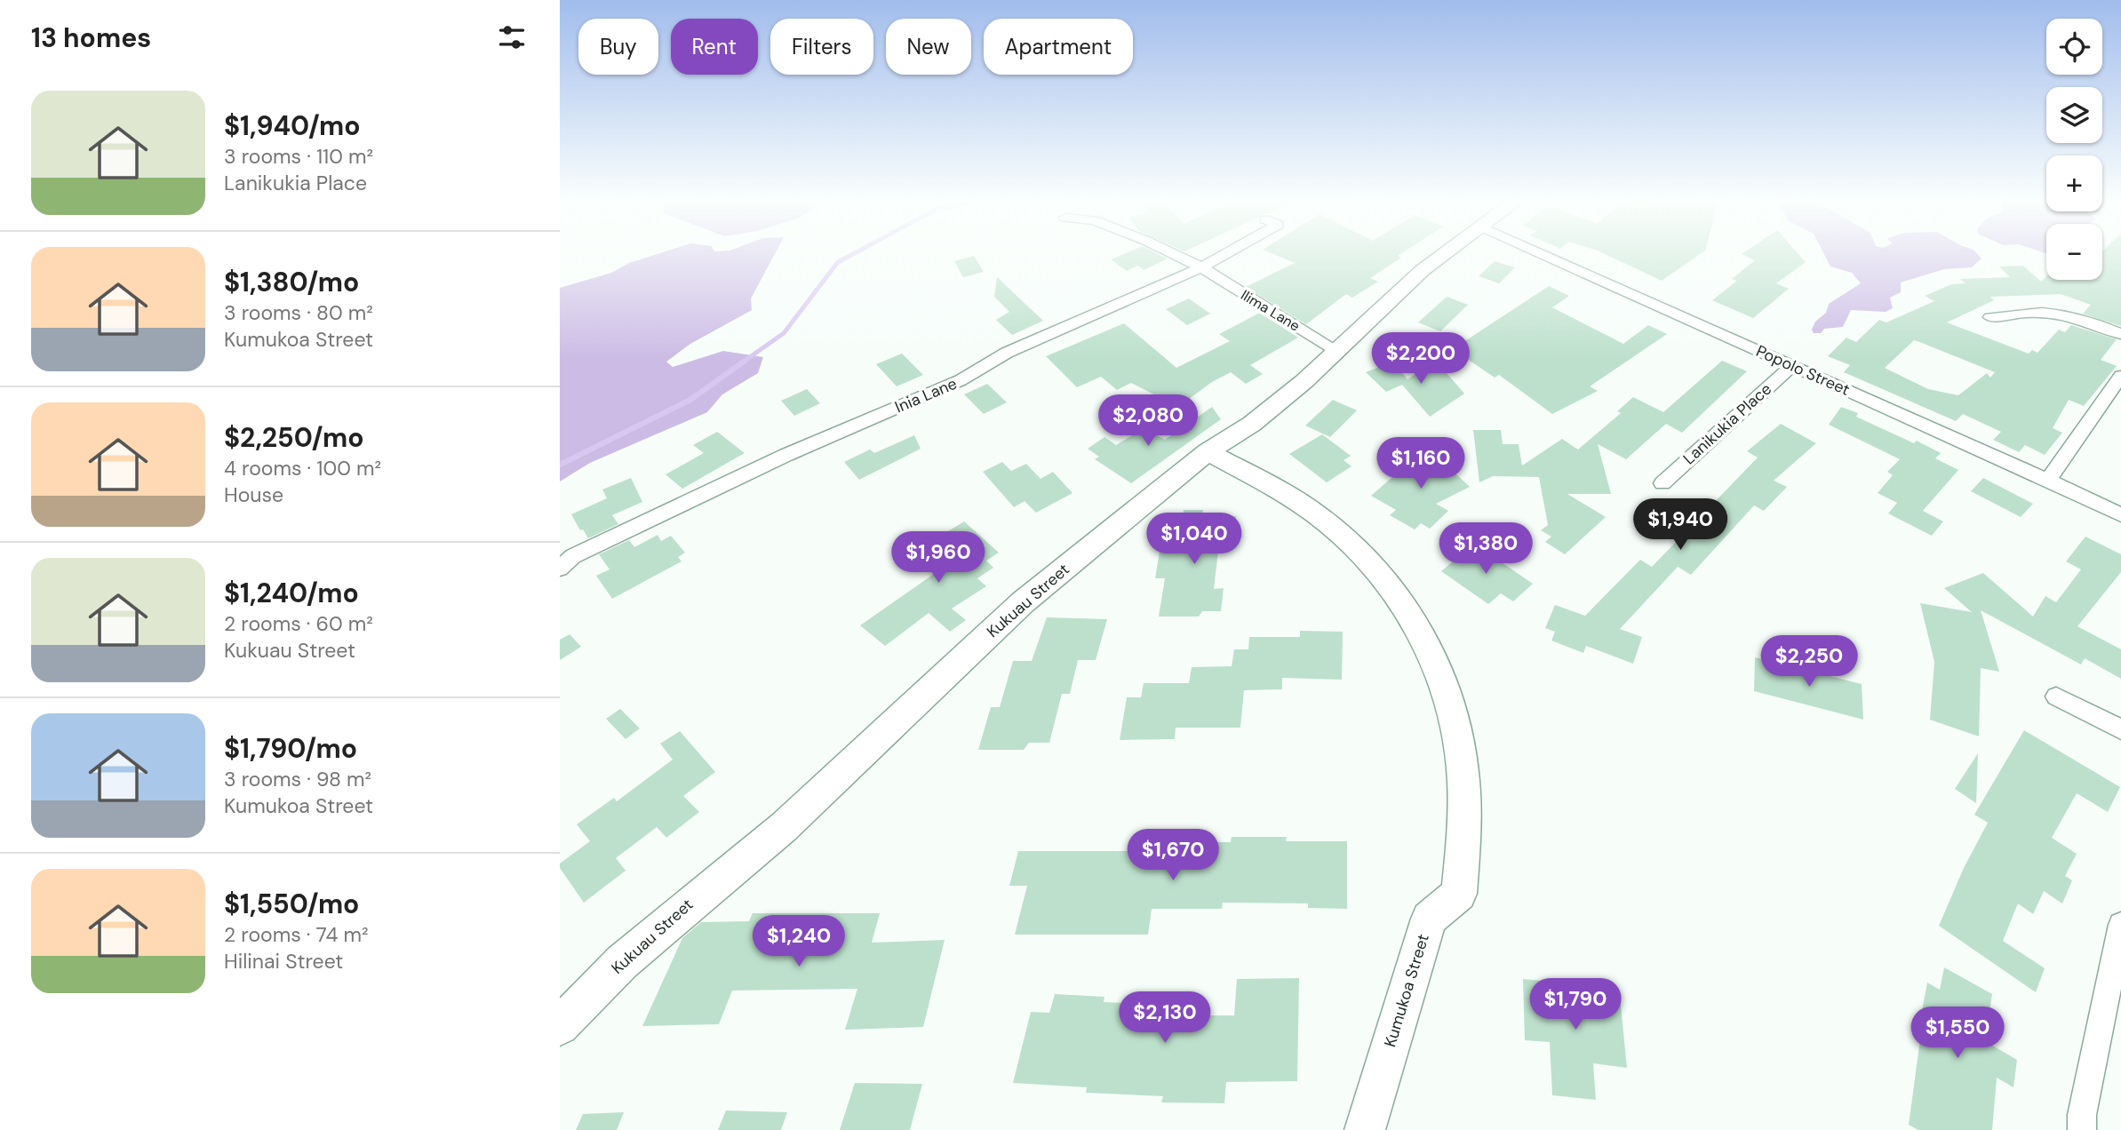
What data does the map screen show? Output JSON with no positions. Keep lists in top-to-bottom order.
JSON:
{
  "streets": {
    "street": [
      "Ilima Lane",
      "Popolo Street",
      "Inia Lane",
      "Lanikukia Place",
      "Kukuau Street",
      "Kumukoa Street"
    ]
  },
  "crossings": [
    ["Ilima Lane", "Inia Lane"],
    ["Ilima Lane", "Kukuau Street"],
    ["Popolo Street", "Lanikukia Place"],
    ["Kukuau Street", "Kumukoa Street"]
  ],
  "page": {
    "heading": "13 homes",
    "map_buttons": ["+", "−"],
    "chip": [
      "Buy",
      "Rent",
      "Filters",
      "New",
      "Apartment"
    ],
    "list": [
      {
        "name": "$1,940/mo",
        "note": "3 rooms · 110 m² · Lanikukia Place"
      },
      {
        "name": "$1,380/mo",
        "note": "3 rooms · 80 m² · Kumukoa Street"
      },
      {
        "name": "$2,250/mo",
        "note": "4 rooms · 100 m² · House"
      },
      {
        "name": "$1,240/mo",
        "note": "2 rooms · 60 m² · Kukuau Street"
      },
      {
        "name": "$1,790/mo",
        "note": "3 rooms · 98 m² · Kumukoa Street"
      },
      {
        "name": "$1,550/mo",
        "note": "2 rooms · 74 m² · Hilinai Street"
      }
    ],
    "price": [
      "$2,200",
      "$2,080",
      "$1,160",
      "$1,940",
      "$1,040",
      "$1,380",
      "$1,960",
      "$2,250",
      "$1,670",
      "$1,240",
      "$1,790",
      "$2,130",
      "$1,550"
    ]
  }
}
